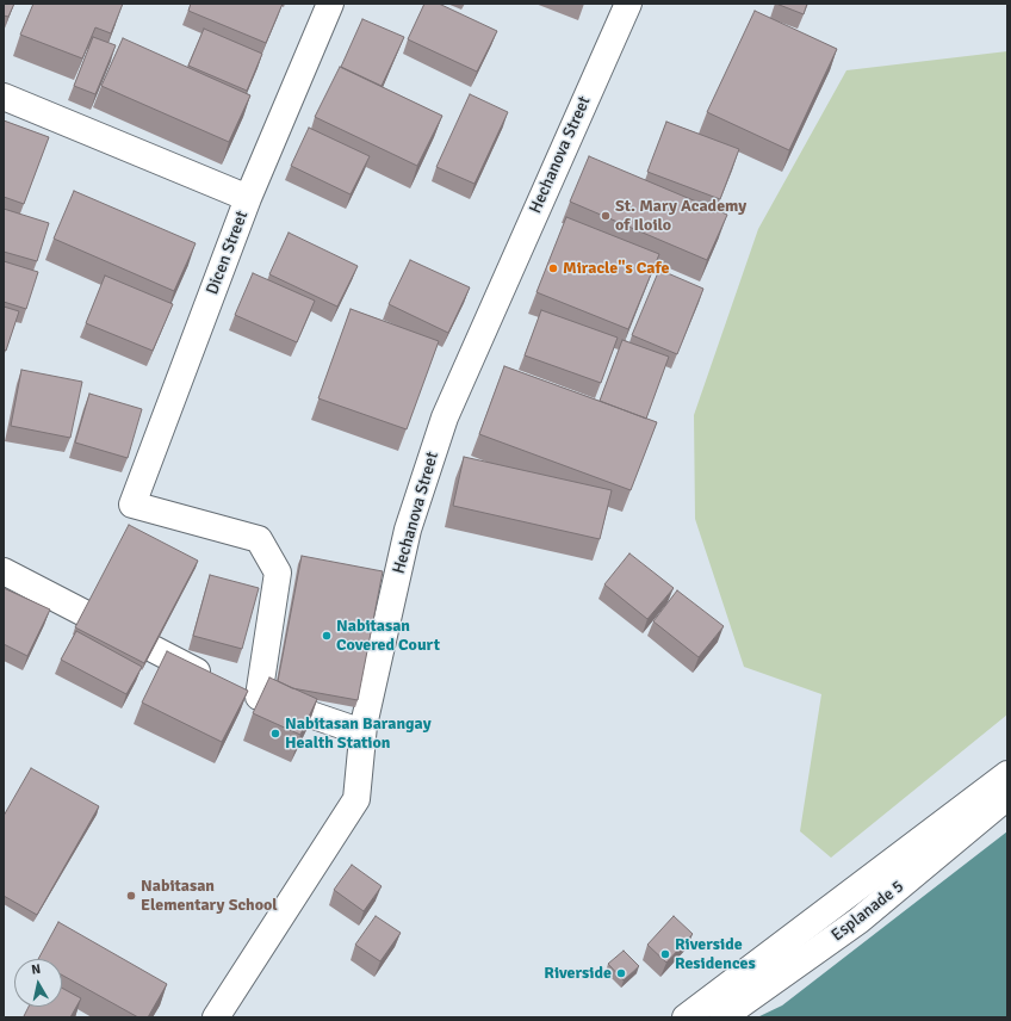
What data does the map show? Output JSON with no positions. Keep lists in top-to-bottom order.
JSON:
{
  "streets": {
    "street": ["Hechanova Street", "Dicen Street", "Esplanade 5"]
  },
  "places": [
    "St. Mary Academy of Iloilo",
    "Miracle\"s Cafe",
    "Nabitasan Covered Court",
    "Nabitasan Barangay Health Station",
    "Nabitasan Elementary School",
    "Riverside Residences",
    "Riverside"
  ],
  "north": "top"
}
